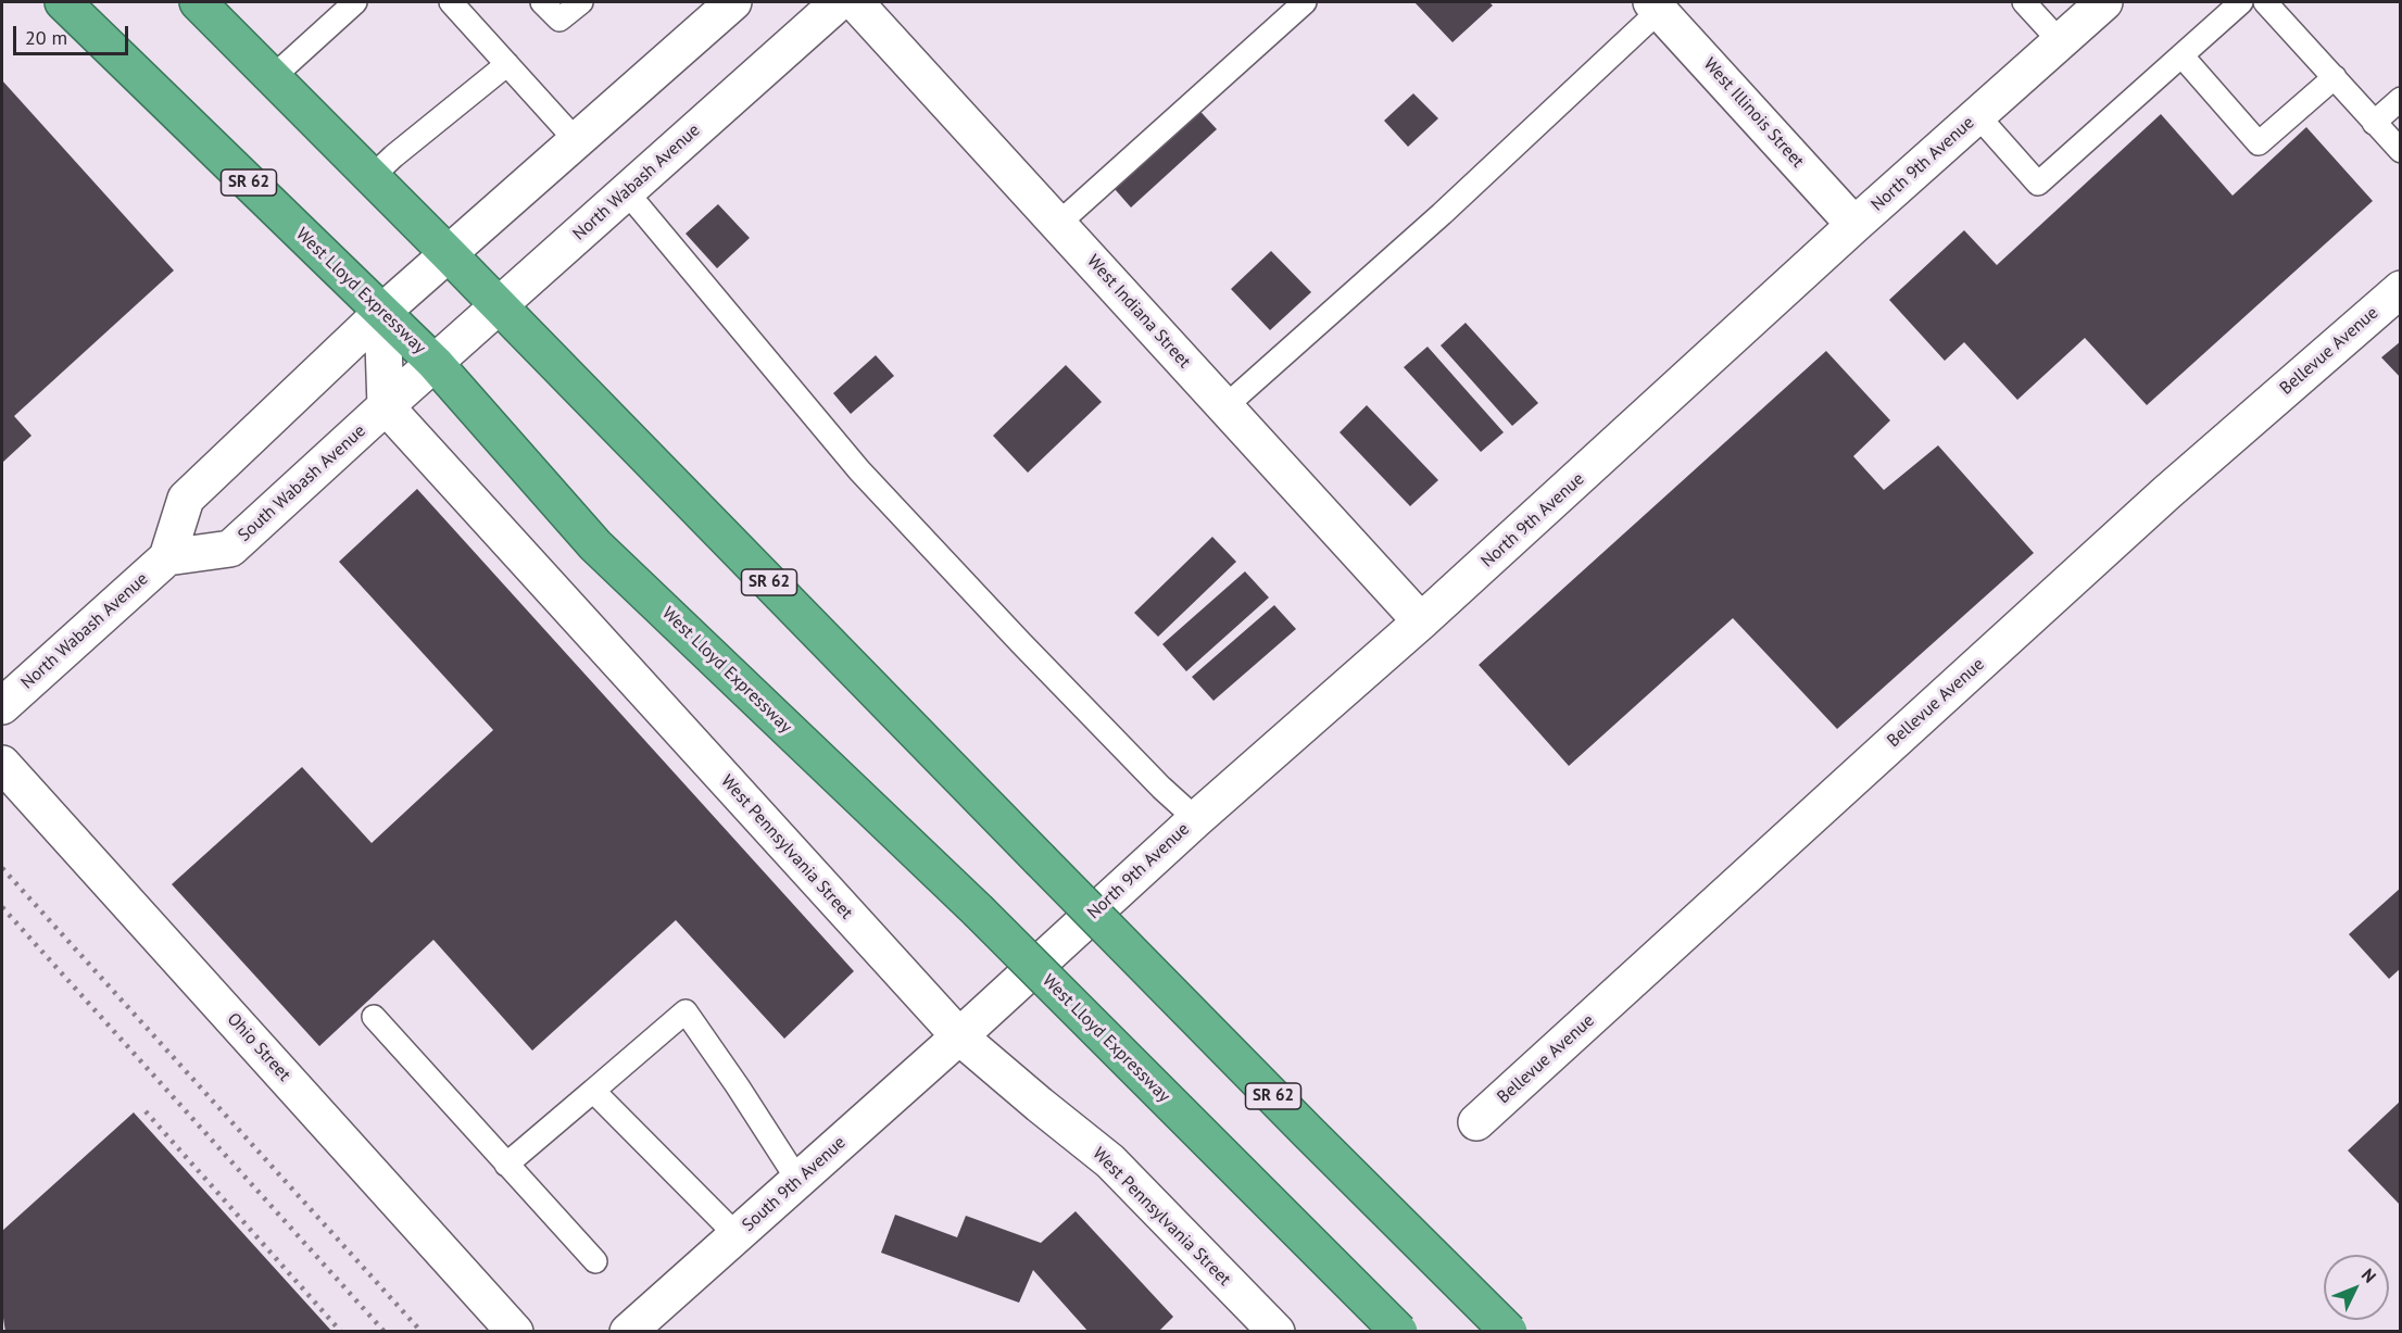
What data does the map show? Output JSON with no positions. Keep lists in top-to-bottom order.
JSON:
{
  "streets": {
    "highway": ["SR 62", "West Lloyd Expressway"],
    "street": [
      "West Illinois Street",
      "North 9th Avenue",
      "North Wabash Avenue",
      "West Indiana Street",
      "Bellevue Avenue",
      "South Wabash Avenue",
      "West Pennsylvania Street",
      "Ohio Street",
      "South 9th Avenue"
    ]
  },
  "crossings": [
    ["West Illinois Street", "North 9th Avenue"],
    ["North 9th Avenue", "West Indiana Street"],
    ["North 9th Avenue", "West Pennsylvania Street"],
    ["North 9th Avenue", "South 9th Avenue"],
    ["SR 62", "North Wabash Avenue"],
    ["North Wabash Avenue", "West Lloyd Expressway"],
    ["North Wabash Avenue", "South Wabash Avenue"],
    ["West Lloyd Expressway", "South Wabash Avenue"],
    ["South Wabash Avenue", "West Pennsylvania Street"],
    ["West Pennsylvania Street", "South 9th Avenue"]
  ],
  "scale_bar": "20 m",
  "north": "top right"
}
